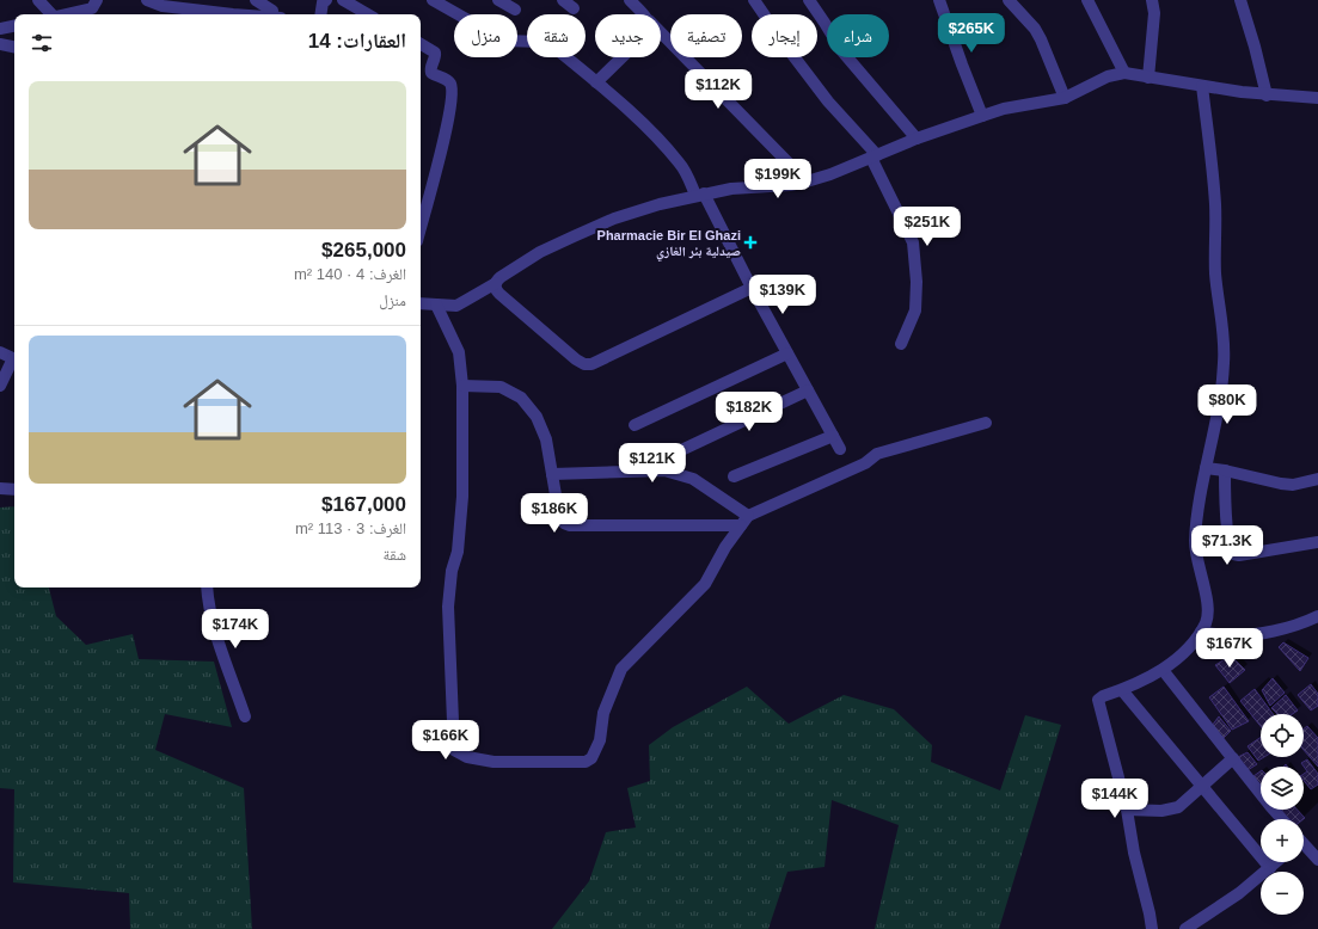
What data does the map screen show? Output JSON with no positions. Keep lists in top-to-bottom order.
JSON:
{
  "places": {
    "health": ["Pharmacie Bir El Ghazi صيدلية بئر الغازي"]
  },
  "page": {
    "price": [
      "$265K",
      "$112K",
      "$199K",
      "$251K",
      "$139K",
      "$80K",
      "$182K",
      "$121K",
      "$186K",
      "$71.3K",
      "$174K",
      "$167K",
      "$166K",
      "$144K"
    ],
    "chip": [
      "شراء",
      "إيجار",
      "تصفية",
      "جديد",
      "شقة",
      "منزل"
    ],
    "heading": "العقارات: 14",
    "list": [
      {
        "name": "$265,000",
        "note": "الغرف: 4 · 140 m² · منزل"
      },
      {
        "name": "$167,000",
        "note": "الغرف: 3 · 113 m² · شقة"
      }
    ],
    "map_buttons": ["+", "−"]
  }
}
